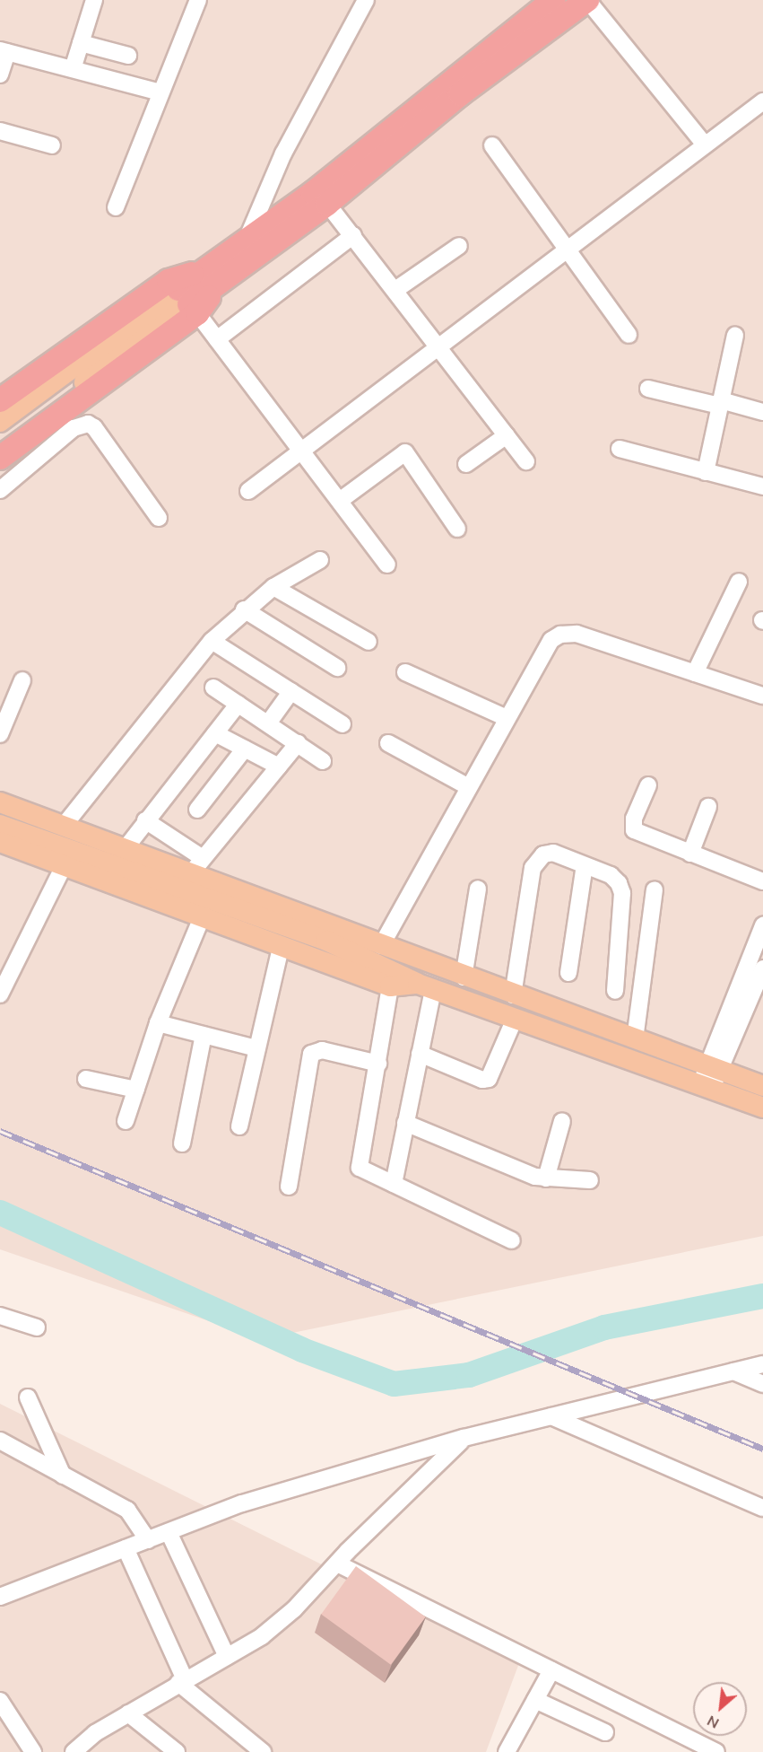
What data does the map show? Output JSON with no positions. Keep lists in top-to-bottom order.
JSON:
{
  "north": "bottom left"
}
